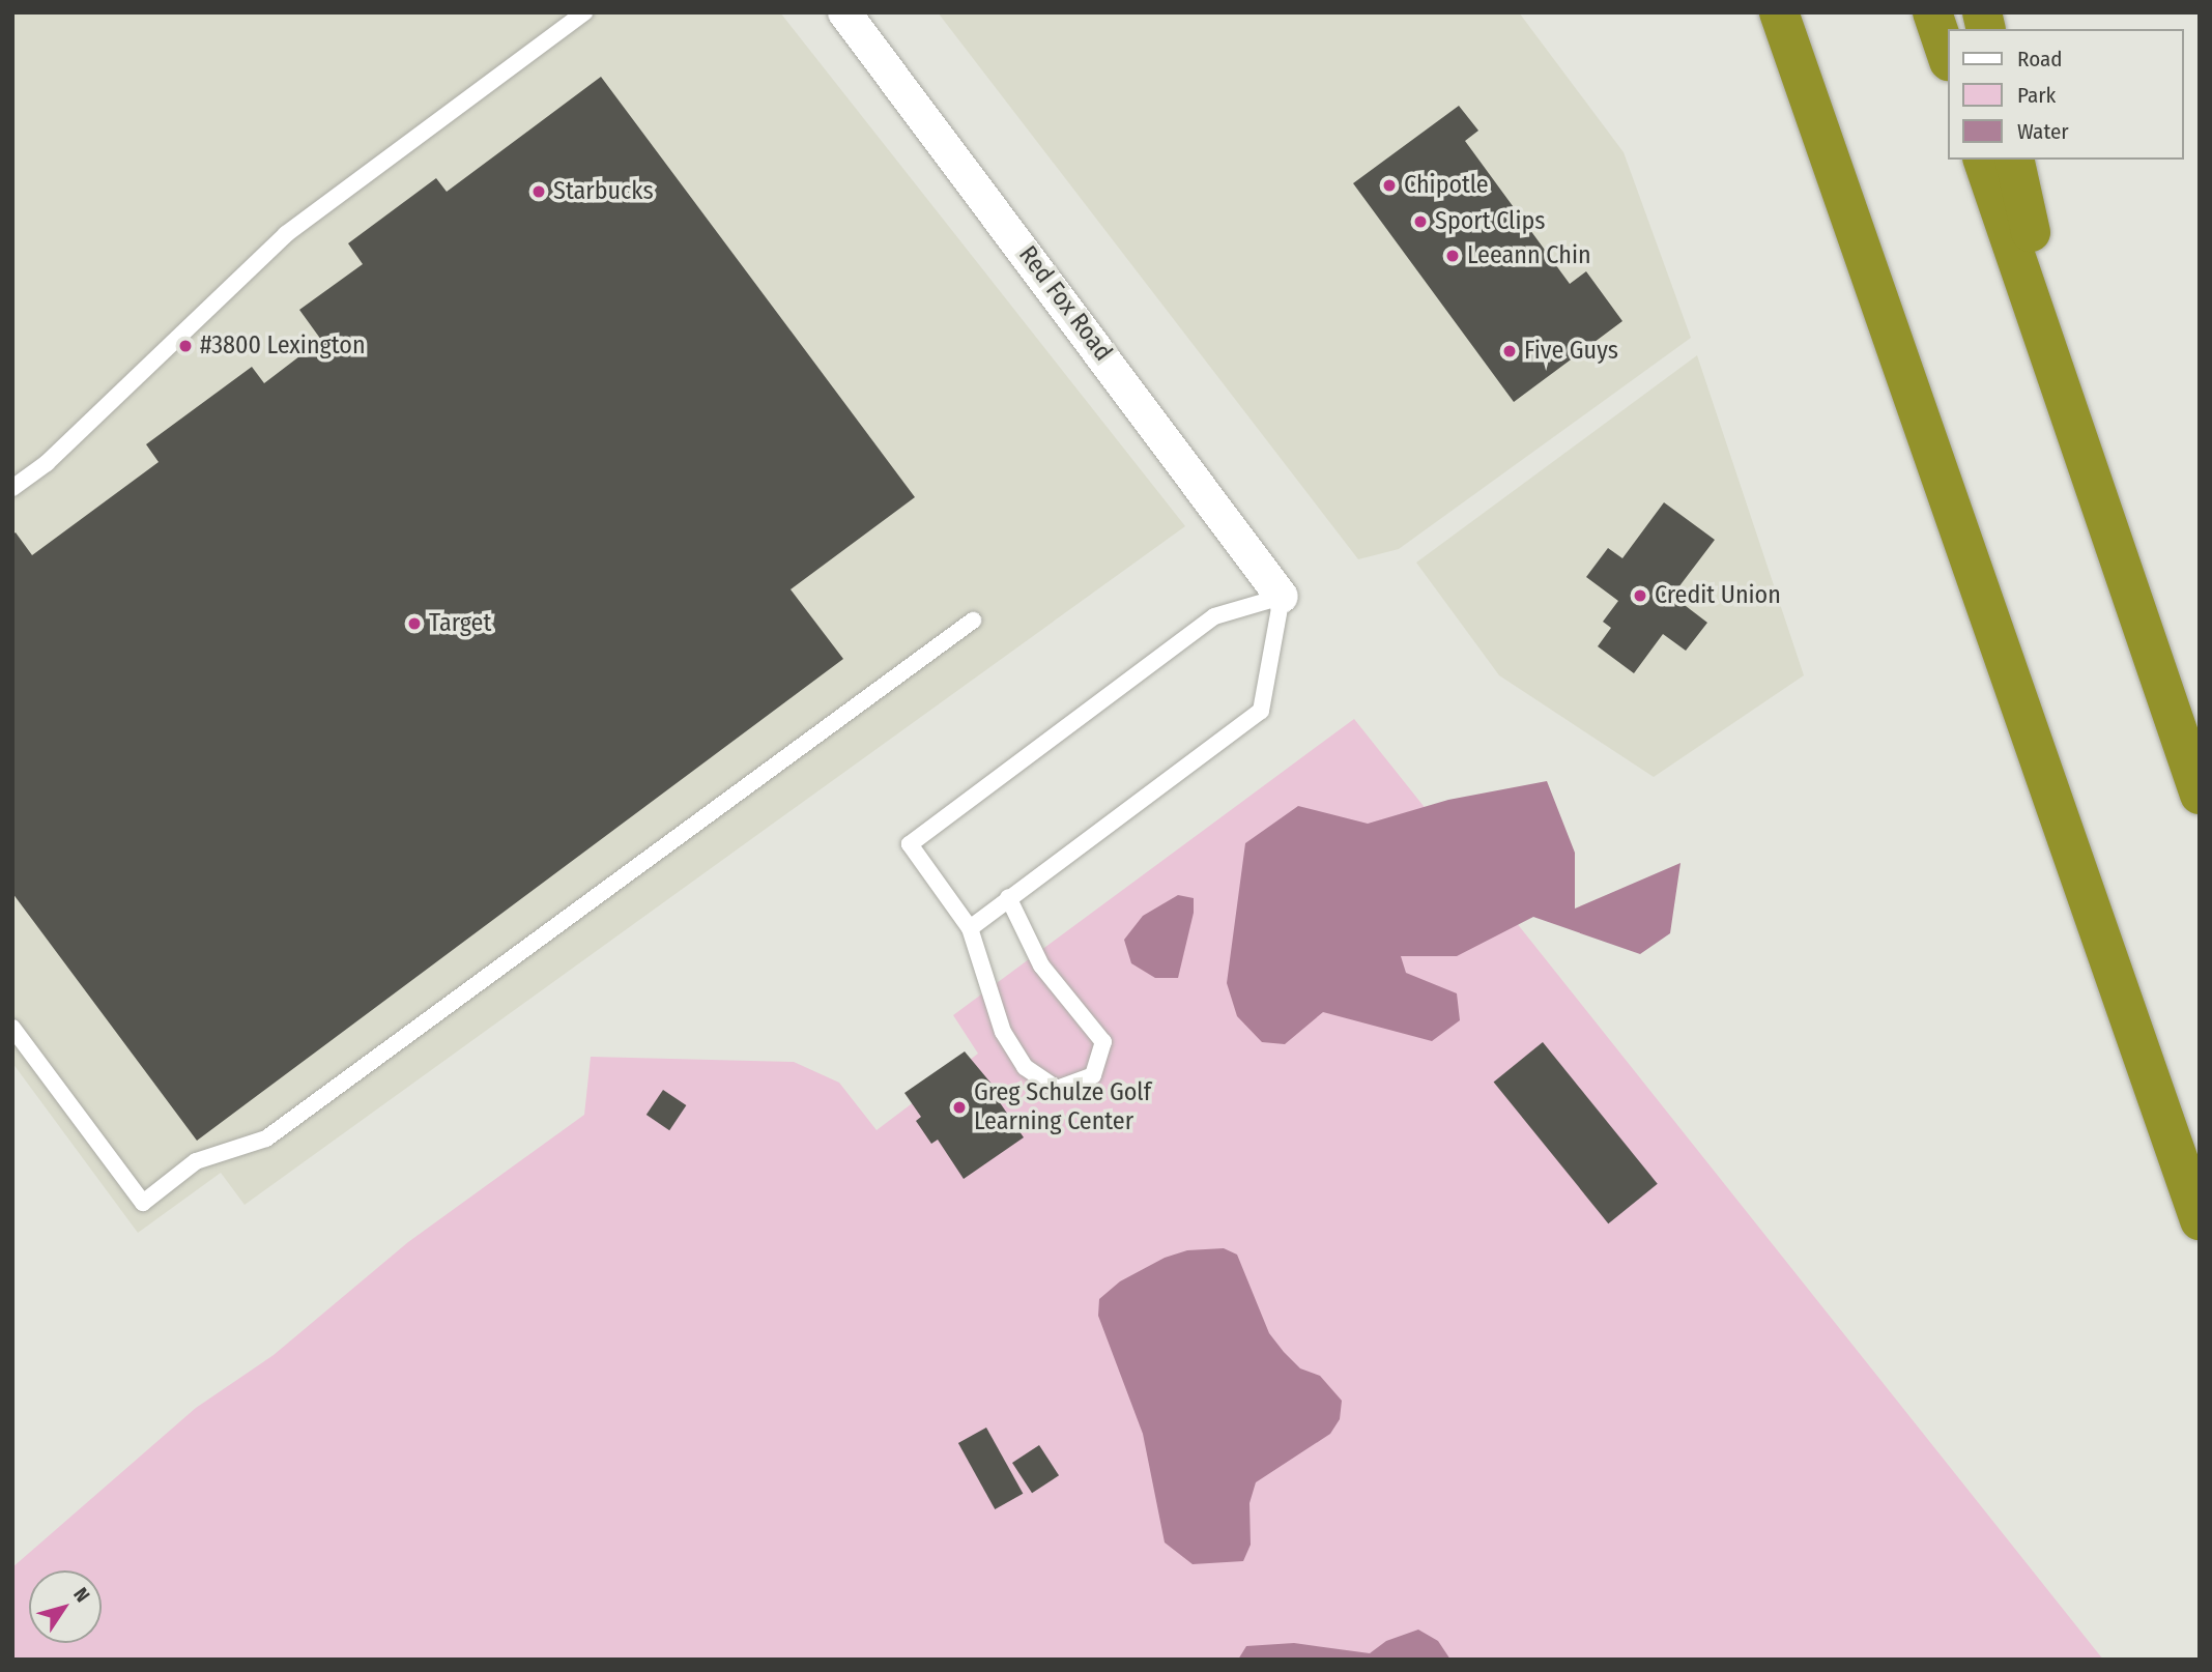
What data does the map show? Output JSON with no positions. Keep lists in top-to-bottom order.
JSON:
{
  "streets": {
    "street": ["Red Fox Road"]
  },
  "places": [
    "Chipotle",
    "Starbucks",
    "Sport Clips",
    "Leeann Chin",
    "#3800 Lexington",
    "Five Guys",
    "Credit Union",
    "Target",
    "Greg Schulze Golf Learning Center"
  ],
  "legend": ["Road", "Park", "Water"],
  "north": "top right"
}
